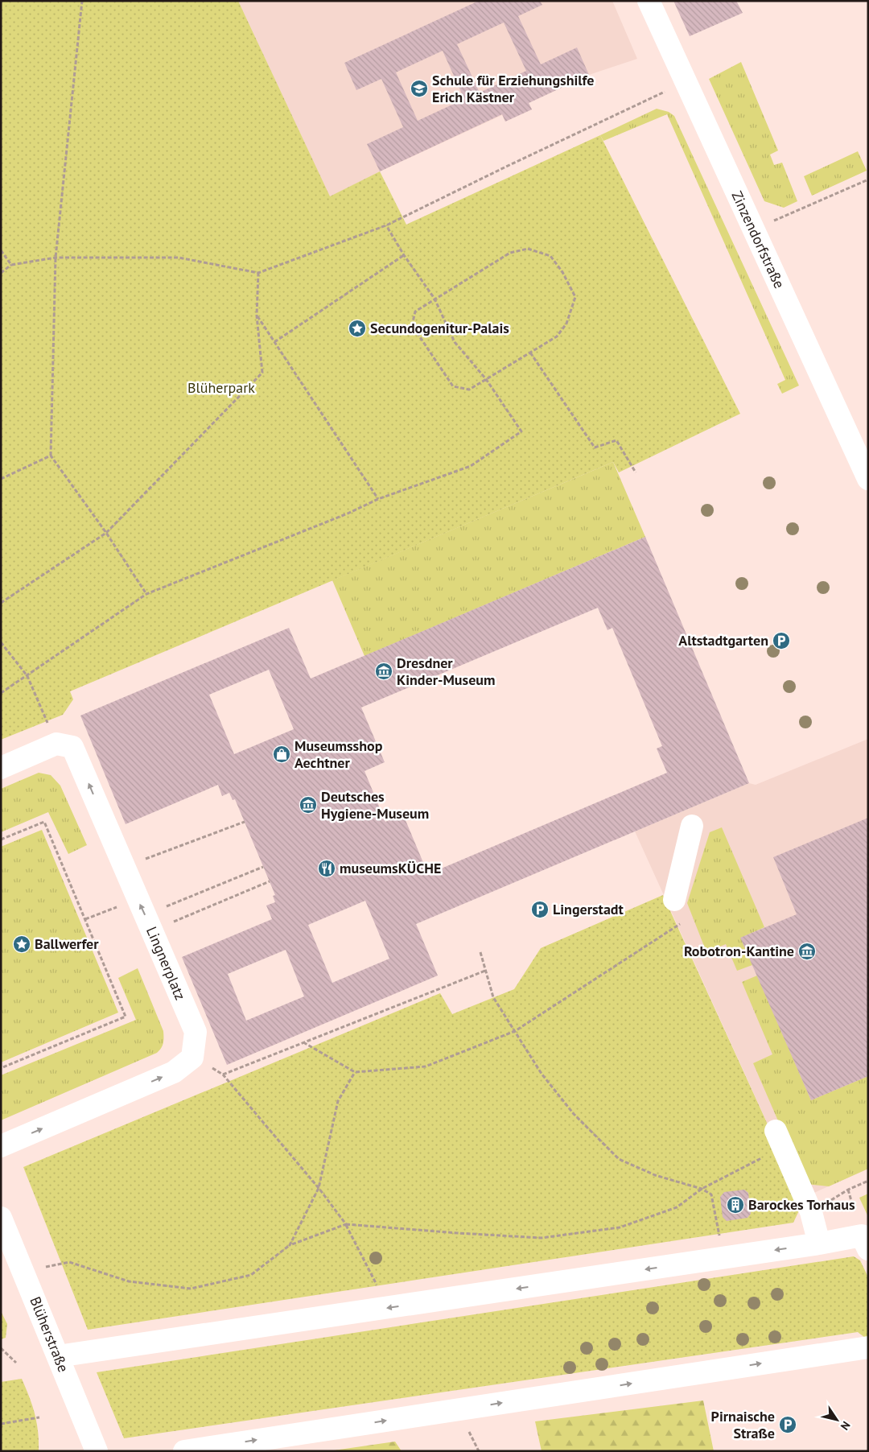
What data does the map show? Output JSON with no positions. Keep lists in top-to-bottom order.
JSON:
{
  "streets": {
    "street": ["Zinzendorfstraße", "Lingnerplatz", "Blüherstraße"]
  },
  "one_way": ["Lingnerplatz"],
  "parks": ["Blüherpark"],
  "places": {
    "school or university": ["Schule für Erziehungshilfe Erich Kästner"],
    "place": ["Secundogenitur-Palais", "Ballwerfer"],
    "parking": ["Altstadtgarten", "Lingerstadt", "Pirnaische Straße"],
    "museum": ["Dresdner Kinder-Museum", "Deutsches Hygiene-Museum", "Robotron-Kantine"],
    "shop": ["Museumsshop Aechtner"],
    "restaurant": ["museumsKÜCHE"],
    "building": ["Barockes Torhaus"]
  },
  "north": "bottom right"
}
